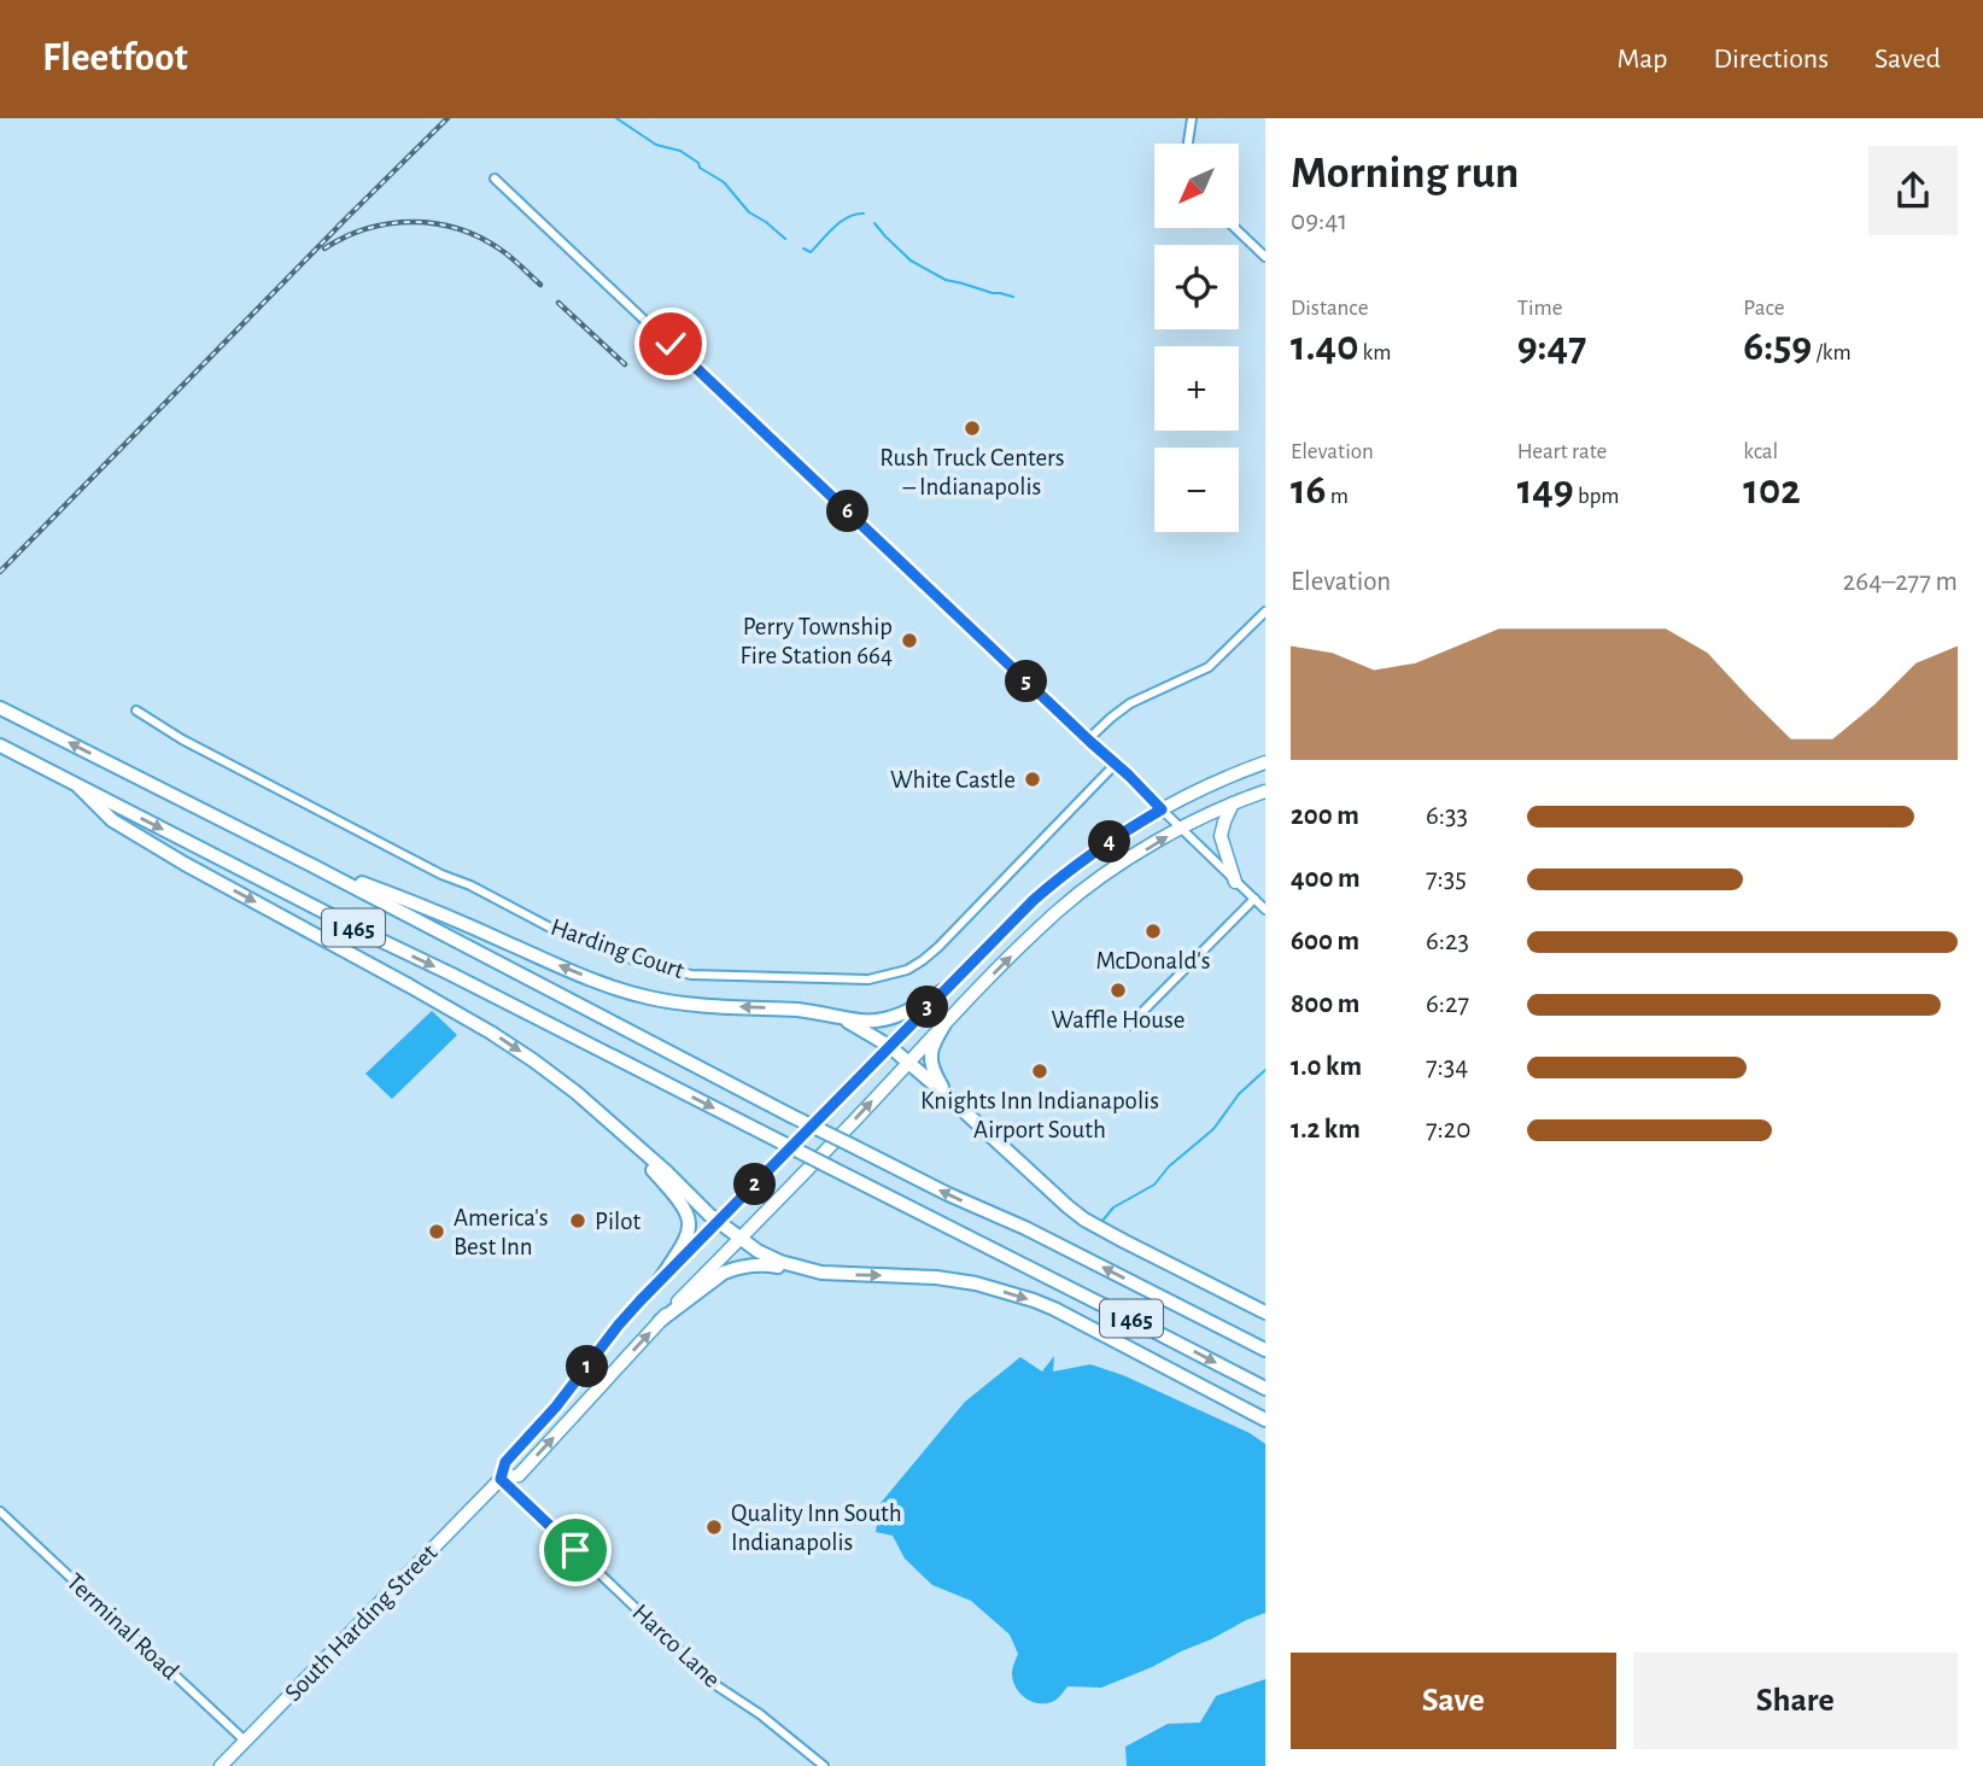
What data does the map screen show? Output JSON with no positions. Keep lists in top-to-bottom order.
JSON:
{
  "streets": {
    "highway": ["I 465"],
    "main road": ["South Harding Street"],
    "street": ["Harding Court", "Terminal Road", "Harco Lane"]
  },
  "crossings": [
    ["I 465", "South Harding Street"],
    ["South Harding Street", "Terminal Road"],
    ["South Harding Street", "Harco Lane"]
  ],
  "places": [
    "Rush Truck Centers – Indianapolis",
    "Perry Township Fire Station 664",
    "White Castle",
    "McDonald's",
    "Waffle House",
    "Knights Inn Indianapolis Airport South",
    "Pilot",
    "America's Best Inn",
    "Quality Inn South Indianapolis"
  ],
  "north": "bottom left",
  "page": {
    "header": "Fleetfoot",
    "nav": ["Map", "Directions", "Saved"],
    "heading": ["Morning run", "09:41"],
    "map_buttons": ["+", "−"],
    "stats": [
      ["Distance", "1.40 km"],
      ["Time", "9:47"],
      ["Pace", "6:59 /km"],
      ["Elevation", "16 m"],
      ["Heart rate", "149 bpm"],
      ["kcal", "102"]
    ],
    "pins": [
      "6",
      "5",
      "4",
      "3",
      "2",
      "1"
    ],
    "chart": ["Elevation", "264–277 m"],
    "list": [
      {
        "name": "200 m",
        "note": "6:33"
      },
      {
        "name": "400 m",
        "note": "7:35"
      },
      {
        "name": "600 m",
        "note": "6:23"
      },
      {
        "name": "800 m",
        "note": "6:27"
      },
      {
        "name": "1.0 km",
        "note": "7:34"
      },
      {
        "name": "1.2 km",
        "note": "7:20"
      }
    ],
    "buttons": ["Save", "Share"]
  }
}
